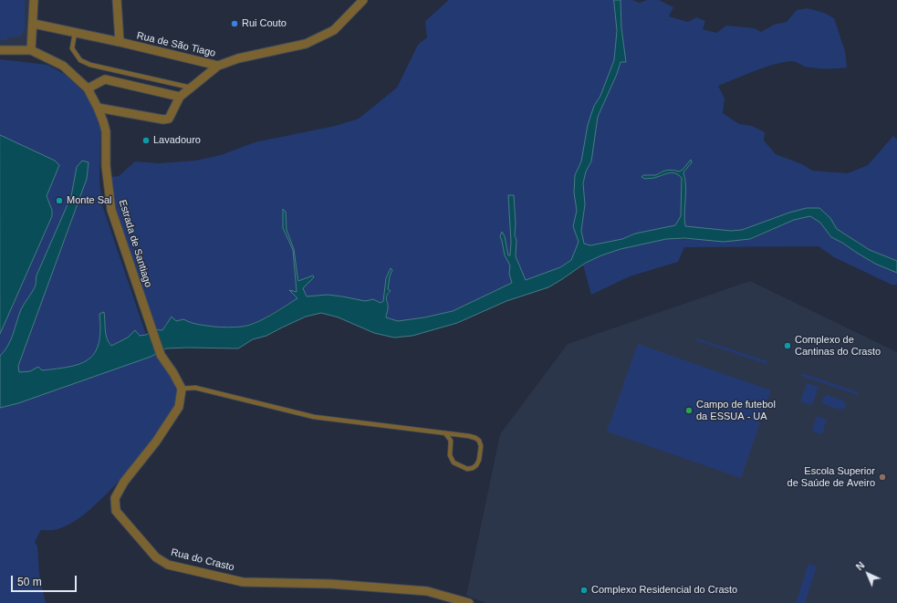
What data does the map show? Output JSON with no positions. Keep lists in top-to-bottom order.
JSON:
{
  "streets": {
    "street": ["Rua de São Tiago", "Estrada de Santiago", "Rua do Crasto"]
  },
  "crossings": [
    ["Estrada de Santiago", "Rua do Crasto"]
  ],
  "places": [
    "Rui Couto",
    "Lavadouro",
    "Monte Sal",
    "Complexo de Cantinas do Crasto",
    "Campo de futebol da ESSUA - UA",
    "Escola Superior de Saúde de Aveiro",
    "Complexo Residencial do Crasto"
  ],
  "scale_bar": "50 m",
  "north": "top left"
}
